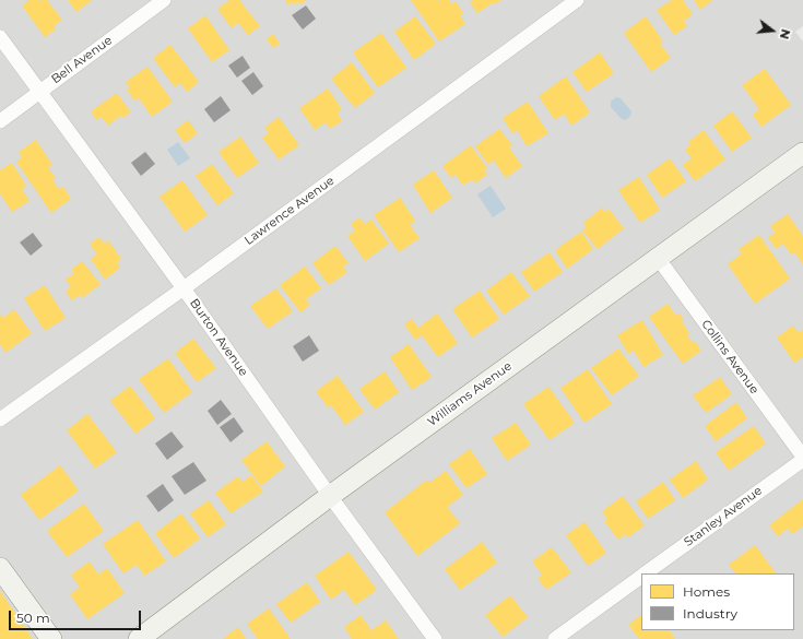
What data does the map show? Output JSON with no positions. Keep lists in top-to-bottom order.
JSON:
{
  "streets": {
    "street": [
      "Bell Avenue",
      "Lawrence Avenue",
      "Burton Avenue",
      "Collins Avenue",
      "Williams Avenue",
      "Stanley Avenue"
    ]
  },
  "crossings": [
    ["Bell Avenue", "Burton Avenue"],
    ["Lawrence Avenue", "Burton Avenue"],
    ["Burton Avenue", "Williams Avenue"],
    ["Collins Avenue", "Williams Avenue"],
    ["Collins Avenue", "Stanley Avenue"]
  ],
  "legend": ["Homes", "Industry"],
  "scale_bar": "50 m",
  "north": "right"
}
